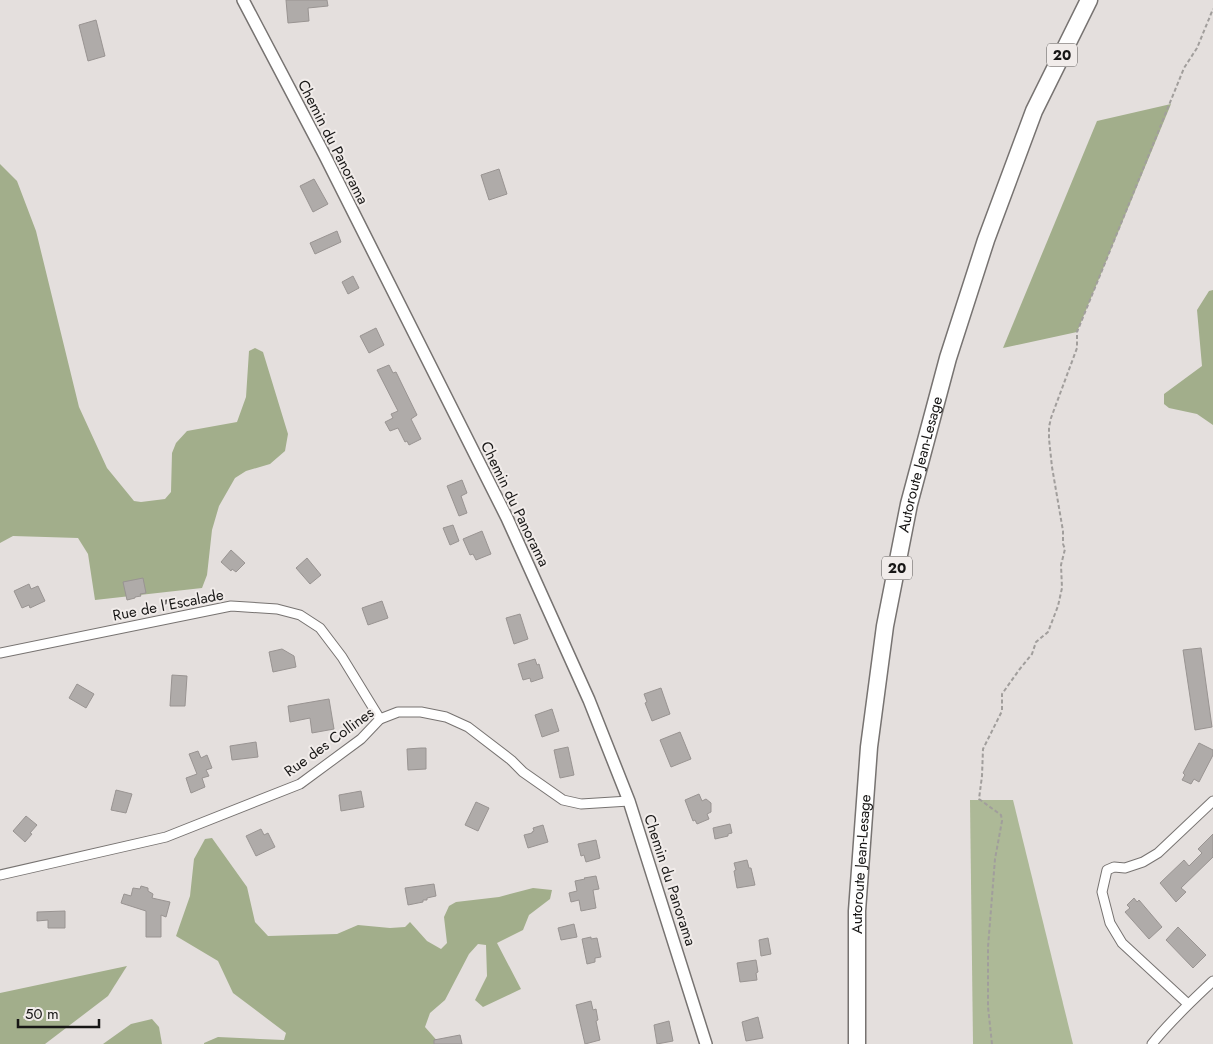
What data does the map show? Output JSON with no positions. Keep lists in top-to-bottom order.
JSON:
{
  "streets": {
    "highway": ["20", "Autoroute Jean-Lesage"],
    "street": ["Chemin du Panorama", "Rue de l'Escalade", "Rue des Collines"]
  },
  "crossings": [
    ["Chemin du Panorama", "Rue des Collines"],
    ["Rue de l'Escalade", "Rue des Collines"]
  ],
  "scale_bar": "50 m"
}
